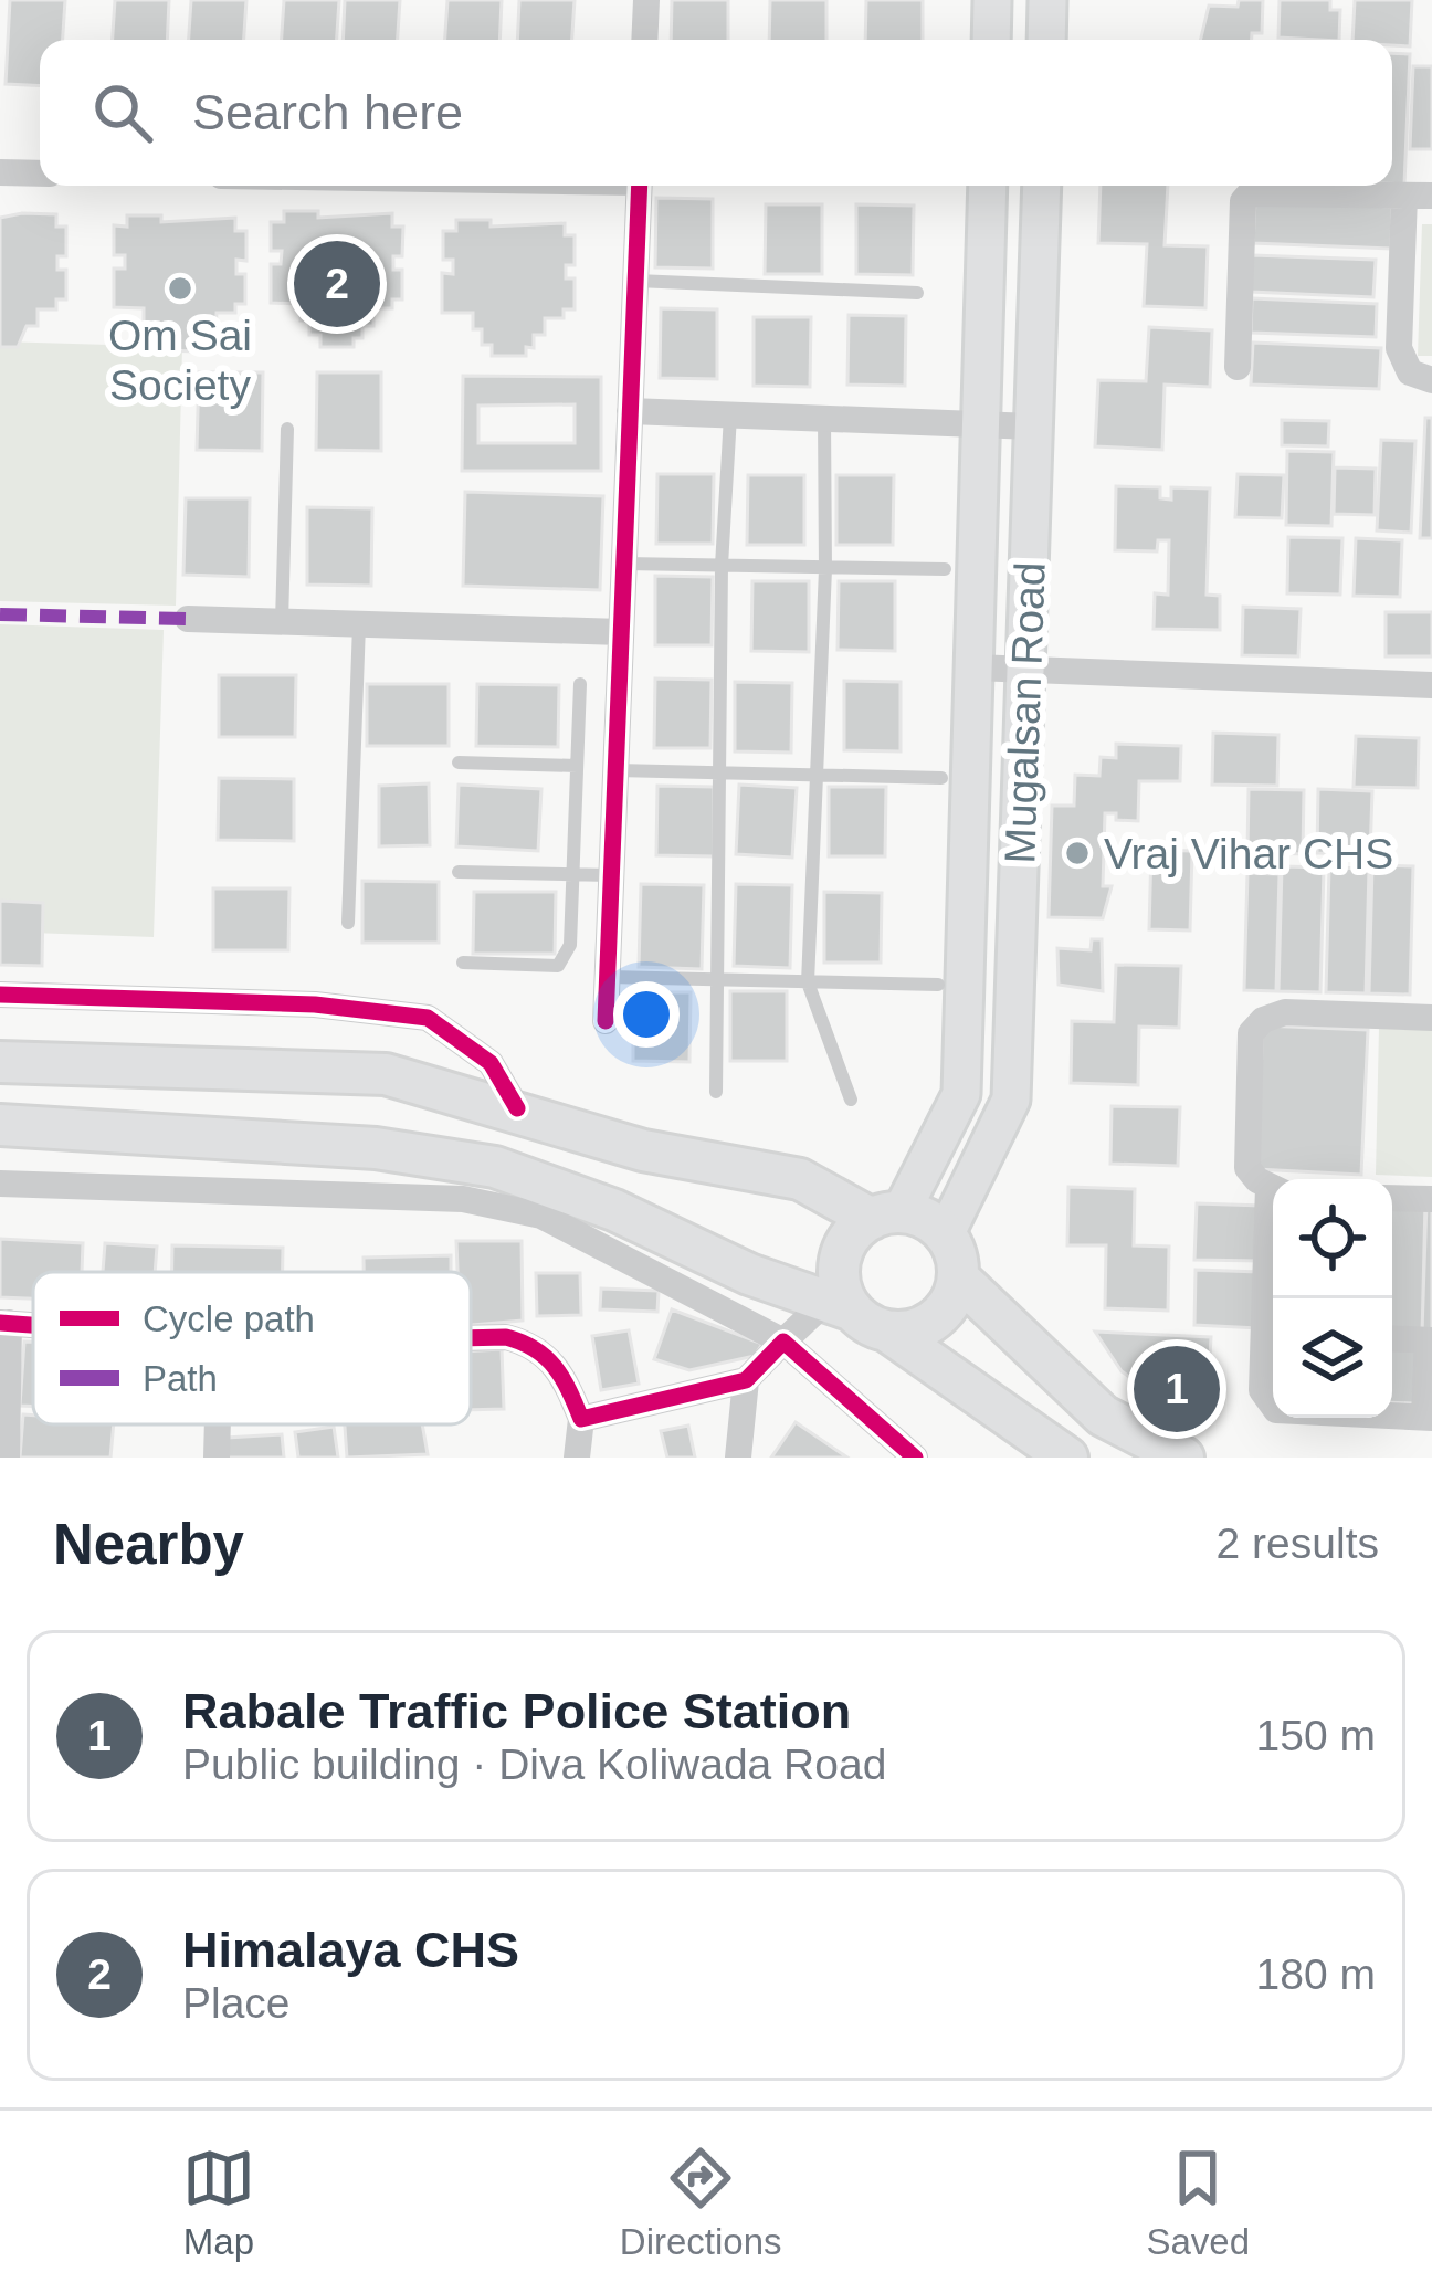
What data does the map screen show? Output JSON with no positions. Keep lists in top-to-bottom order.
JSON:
{
  "streets": {
    "main road": ["Mugalsan Road"]
  },
  "places": ["Om Sai Society", "Vraj Vihar CHS"],
  "legend": ["Cycle path", "Path"],
  "page": {
    "search": "Search here",
    "pins": ["2", "1"],
    "heading": ["Nearby", "2 results"],
    "list": [
      {
        "mark": "1",
        "name": "Rabale Traffic Police Station",
        "note": "Public building · Diva Koliwada Road",
        "value": "150 m"
      },
      {
        "mark": "2",
        "name": "Himalaya CHS",
        "note": "Place",
        "value": "180 m"
      }
    ],
    "nav": ["Map", "Directions", "Saved"]
  }
}
